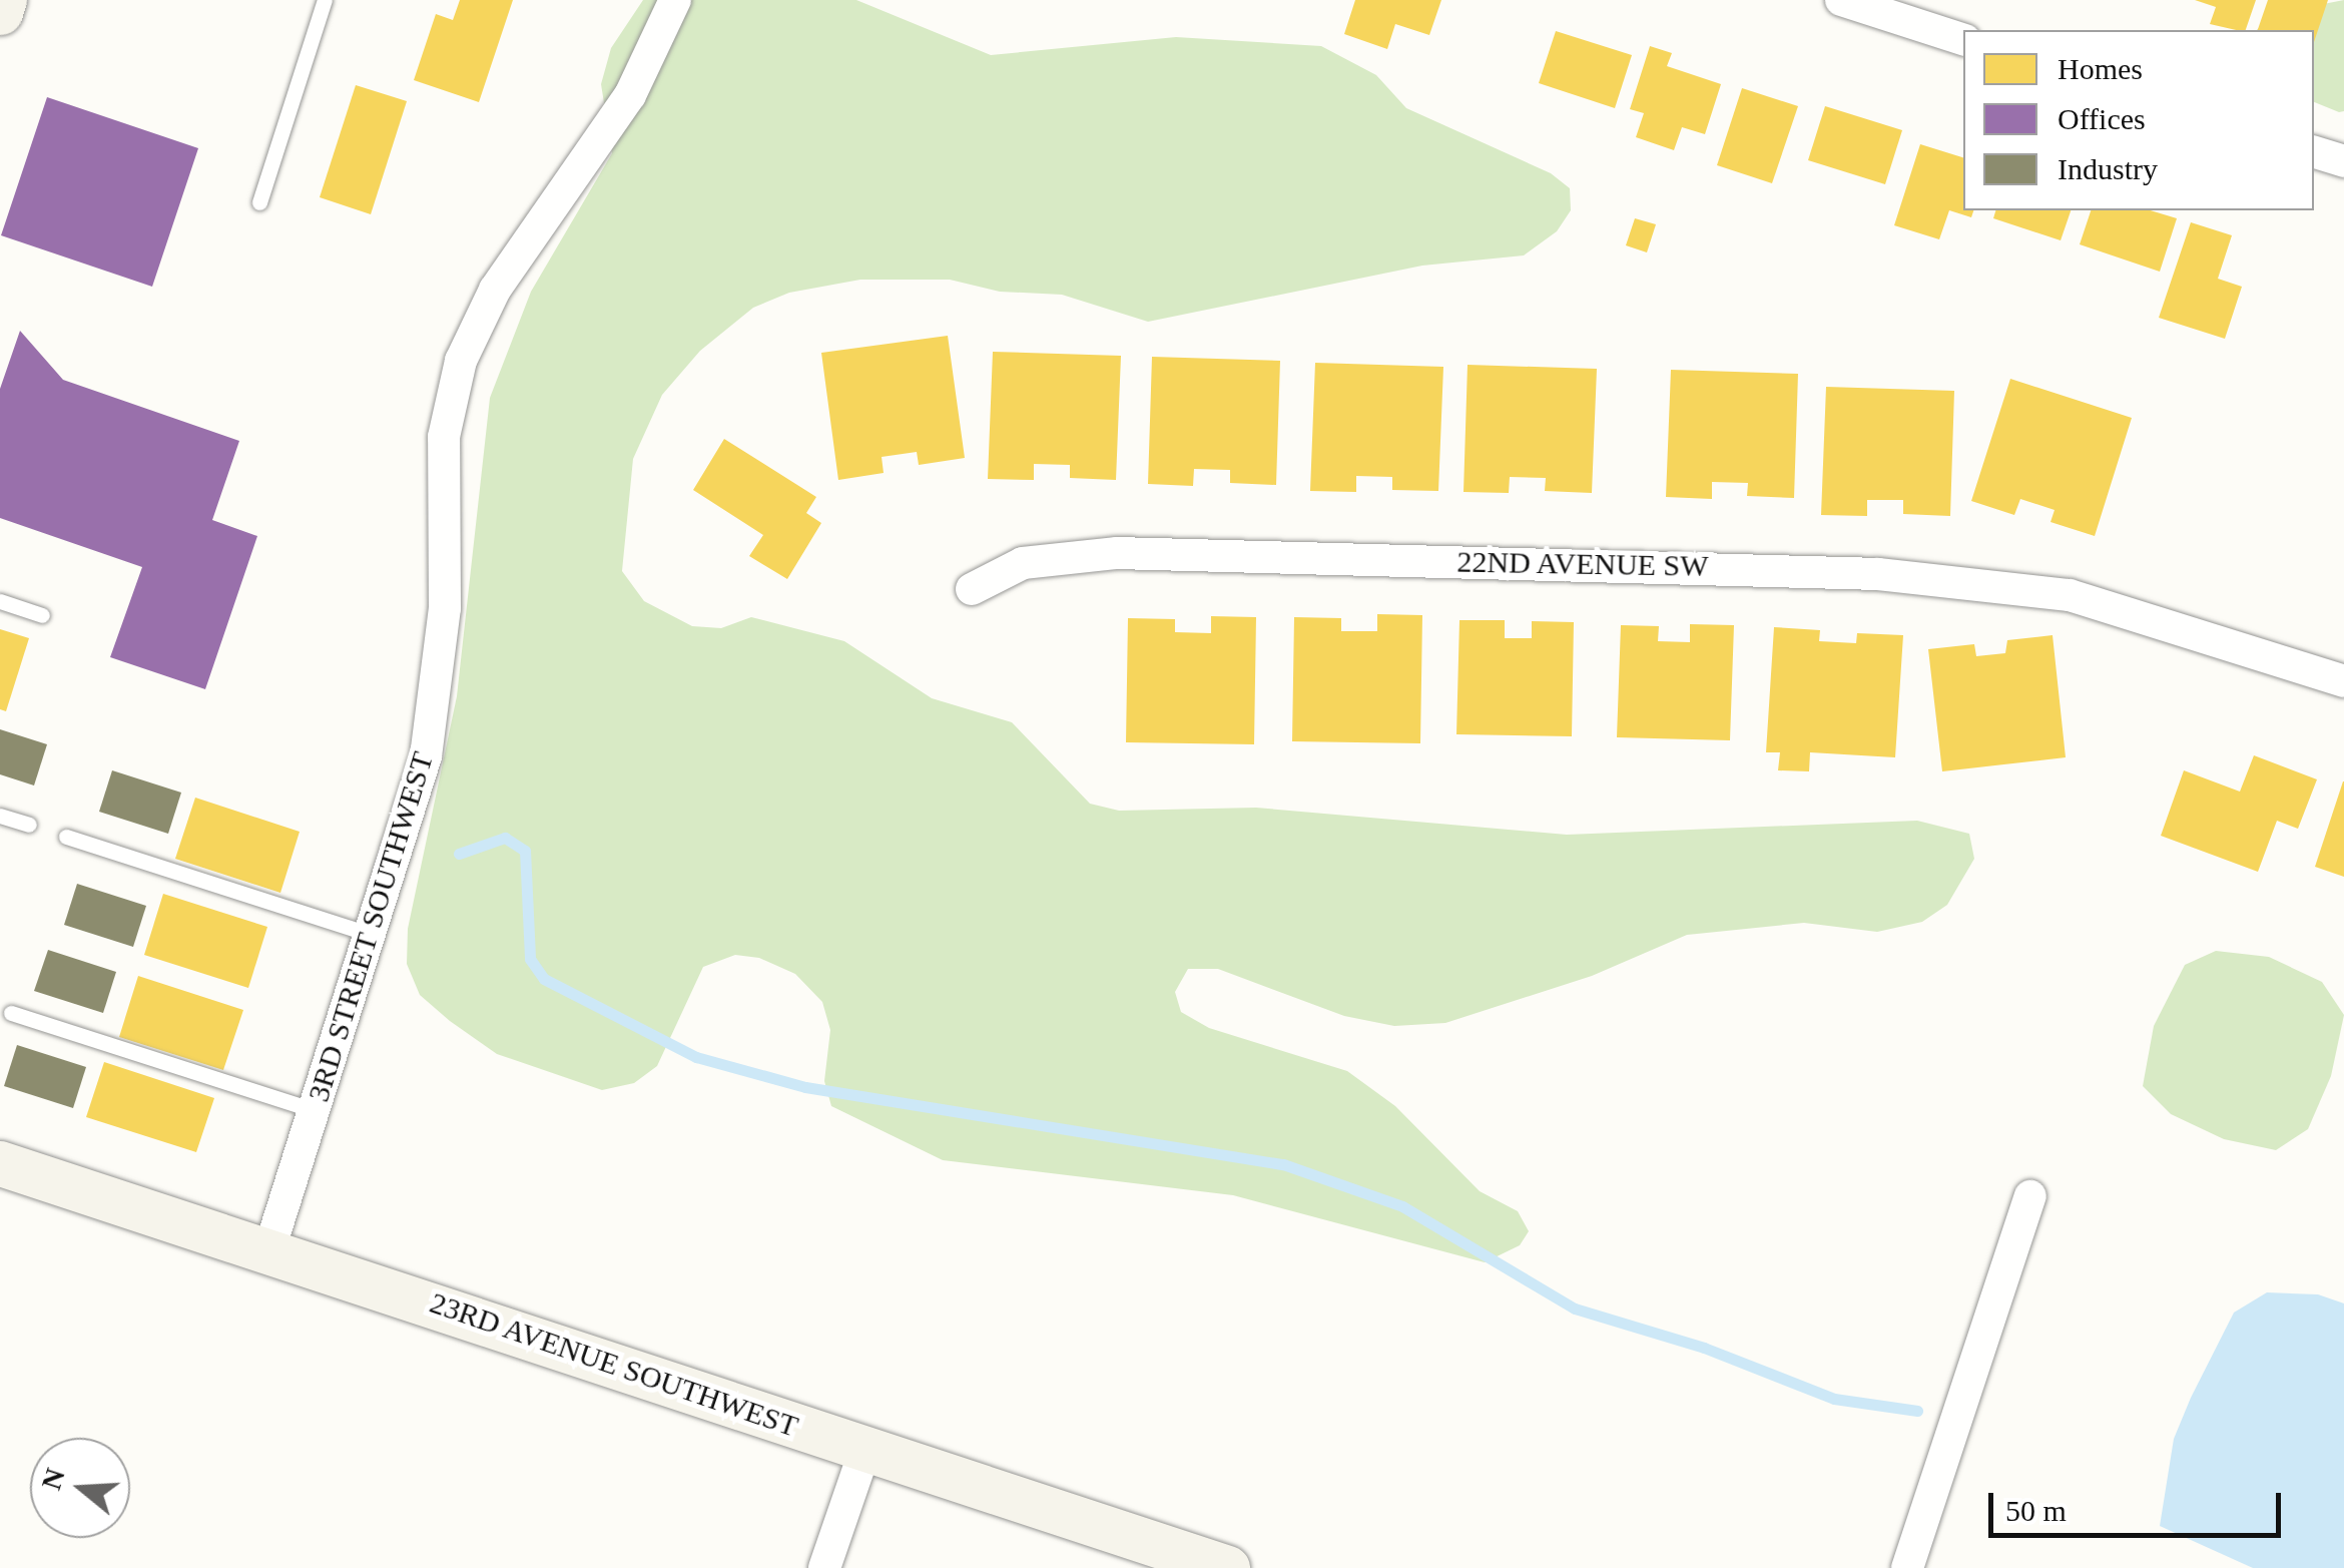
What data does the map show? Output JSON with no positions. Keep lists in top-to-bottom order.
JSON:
{
  "streets": {
    "street": ["22ND AVENUE SW", "3RD STREET SOUTHWEST", "23RD AVENUE SOUTHWEST"]
  },
  "crossings": [
    ["3RD STREET SOUTHWEST", "23RD AVENUE SOUTHWEST"]
  ],
  "legend": ["Homes", "Offices", "Industry"],
  "scale_bar": "50 m",
  "north": "left"
}
